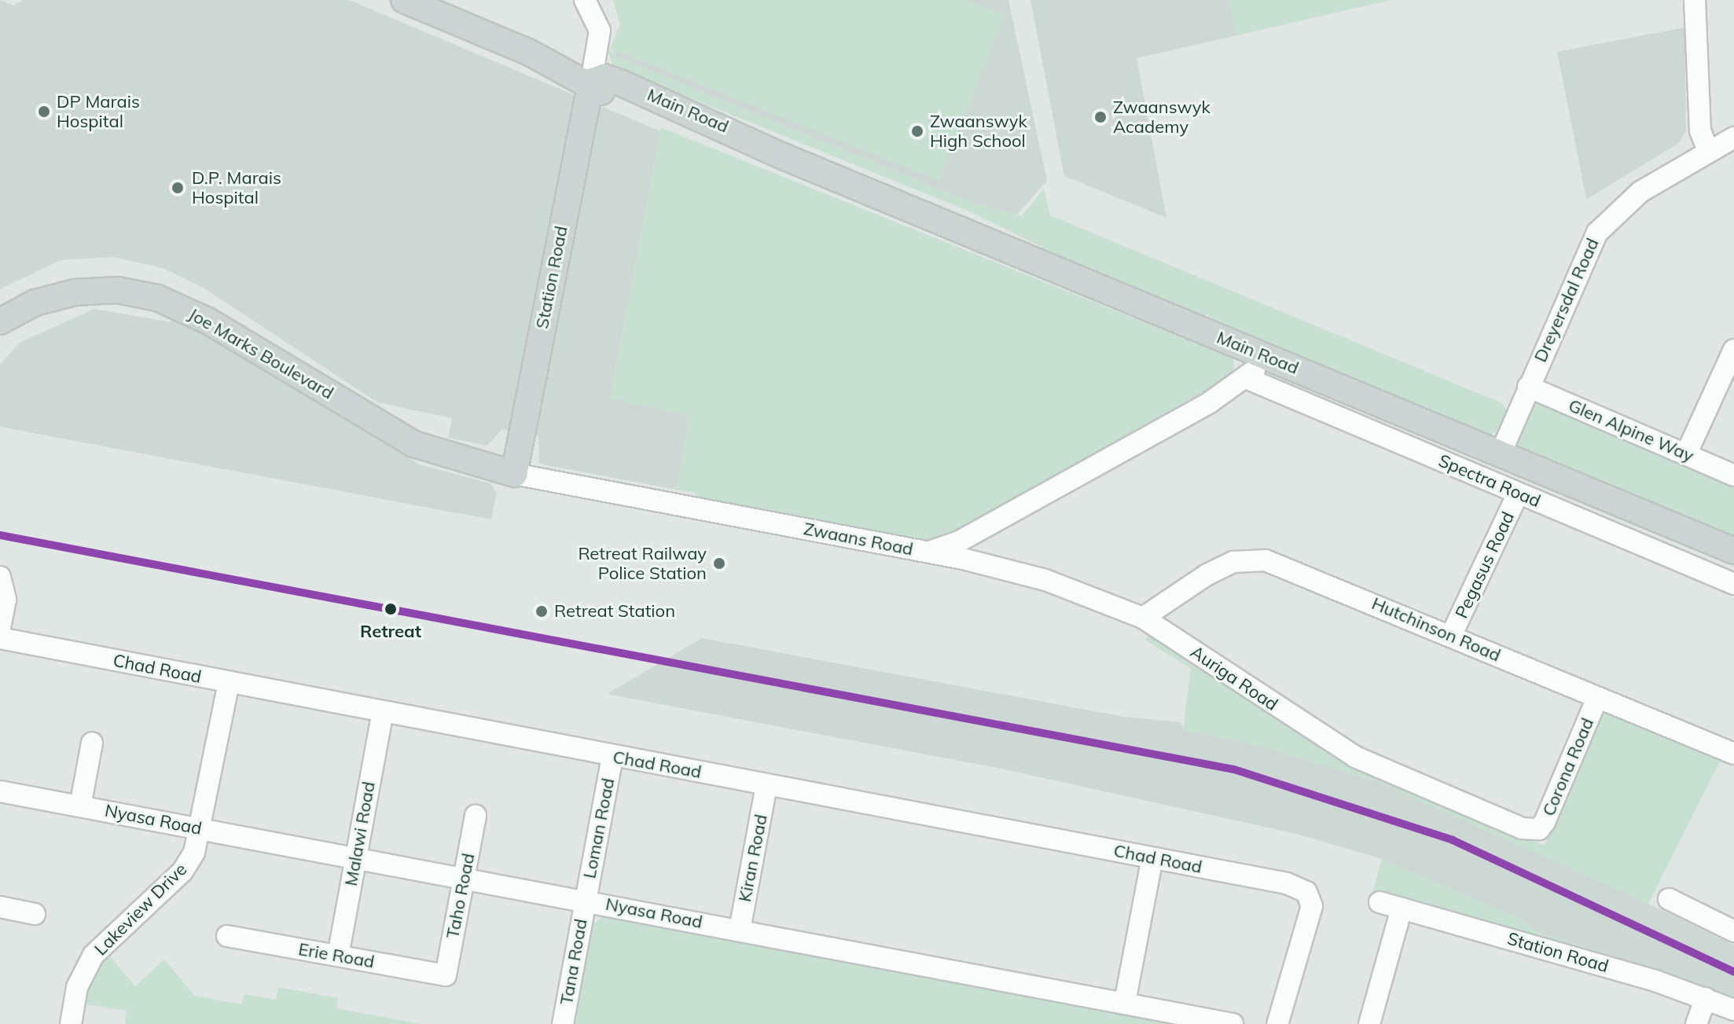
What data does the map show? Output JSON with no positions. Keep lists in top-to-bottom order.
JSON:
{
  "streets": {
    "main road": ["Main Road", "Station Road", "Joe Marks Boulevard"],
    "street": [
      "Dreyersdal Road",
      "Glen Alpine Way",
      "Spectra Road",
      "Zwaans Road",
      "Pegasus Road",
      "Hutchinson Road",
      "Chad Road",
      "Auriga Road",
      "Corona Road",
      "Nyasa Road",
      "Loman Road",
      "Malawi Road",
      "Kiran Road",
      "Taho Road",
      "Lakeview Drive",
      "Erie Road",
      "Tana Road"
    ]
  },
  "crossings": [
    ["Main Road", "Station Road"],
    ["Main Road", "Dreyersdal Road"],
    ["Main Road", "Zwaans Road"],
    ["Station Road", "Joe Marks Boulevard"],
    ["Station Road", "Zwaans Road"],
    ["Dreyersdal Road", "Glen Alpine Way"],
    ["Joe Marks Boulevard", "Zwaans Road"],
    ["Spectra Road", "Zwaans Road"],
    ["Spectra Road", "Pegasus Road"],
    ["Zwaans Road", "Auriga Road"],
    ["Pegasus Road", "Hutchinson Road"],
    ["Hutchinson Road", "Auriga Road"],
    ["Hutchinson Road", "Corona Road"],
    ["Chad Road", "Loman Road"],
    ["Chad Road", "Malawi Road"],
    ["Chad Road", "Kiran Road"],
    ["Chad Road", "Lakeview Drive"],
    ["Auriga Road", "Corona Road"],
    ["Nyasa Road", "Loman Road"],
    ["Nyasa Road", "Malawi Road"],
    ["Nyasa Road", "Kiran Road"],
    ["Nyasa Road", "Taho Road"],
    ["Nyasa Road", "Lakeview Drive"],
    ["Nyasa Road", "Tana Road"],
    ["Loman Road", "Tana Road"],
    ["Malawi Road", "Erie Road"],
    ["Taho Road", "Erie Road"]
  ],
  "places": [
    "DP Marais Hospital",
    "Zwaanswyk Academy",
    "Zwaanswyk High School",
    "D.P. Marais Hospital",
    "Retreat Railway Police Station",
    "Retreat",
    "Retreat Station"
  ]
}
